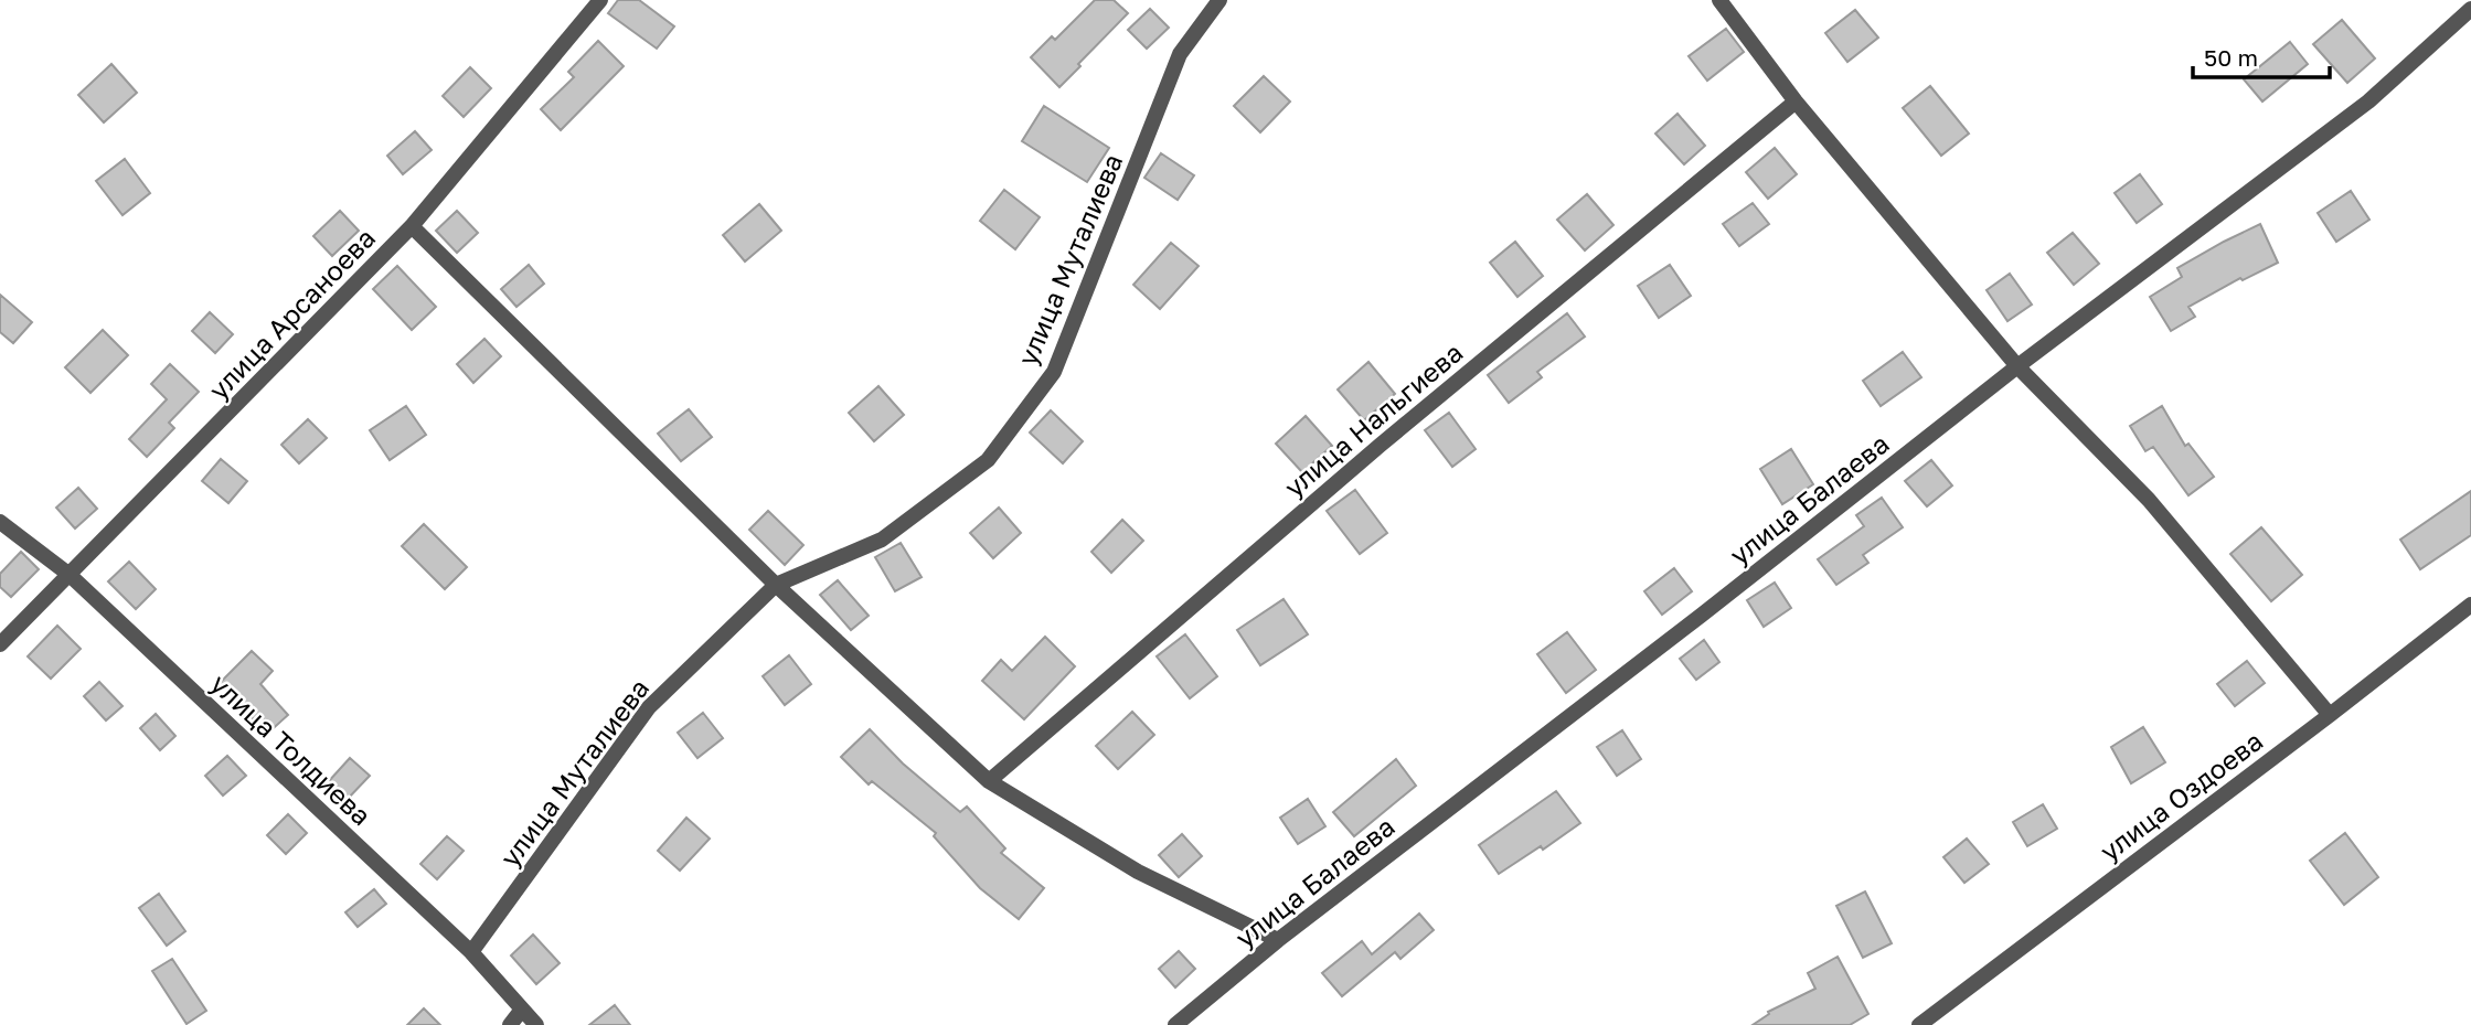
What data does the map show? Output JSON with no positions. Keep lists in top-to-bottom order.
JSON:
{
  "streets": {
    "street": [
      "улица Муталиева",
      "улица Арсаноева",
      "улица Нальгиева",
      "улица Балаева",
      "улица Толдиева",
      "улица Оздоева"
    ]
  },
  "crossings": [
    ["улица Муталиева", "улица Толдиева"],
    ["улица Арсаноева", "улица Толдиева"]
  ],
  "scale_bar": "50 m"
}
